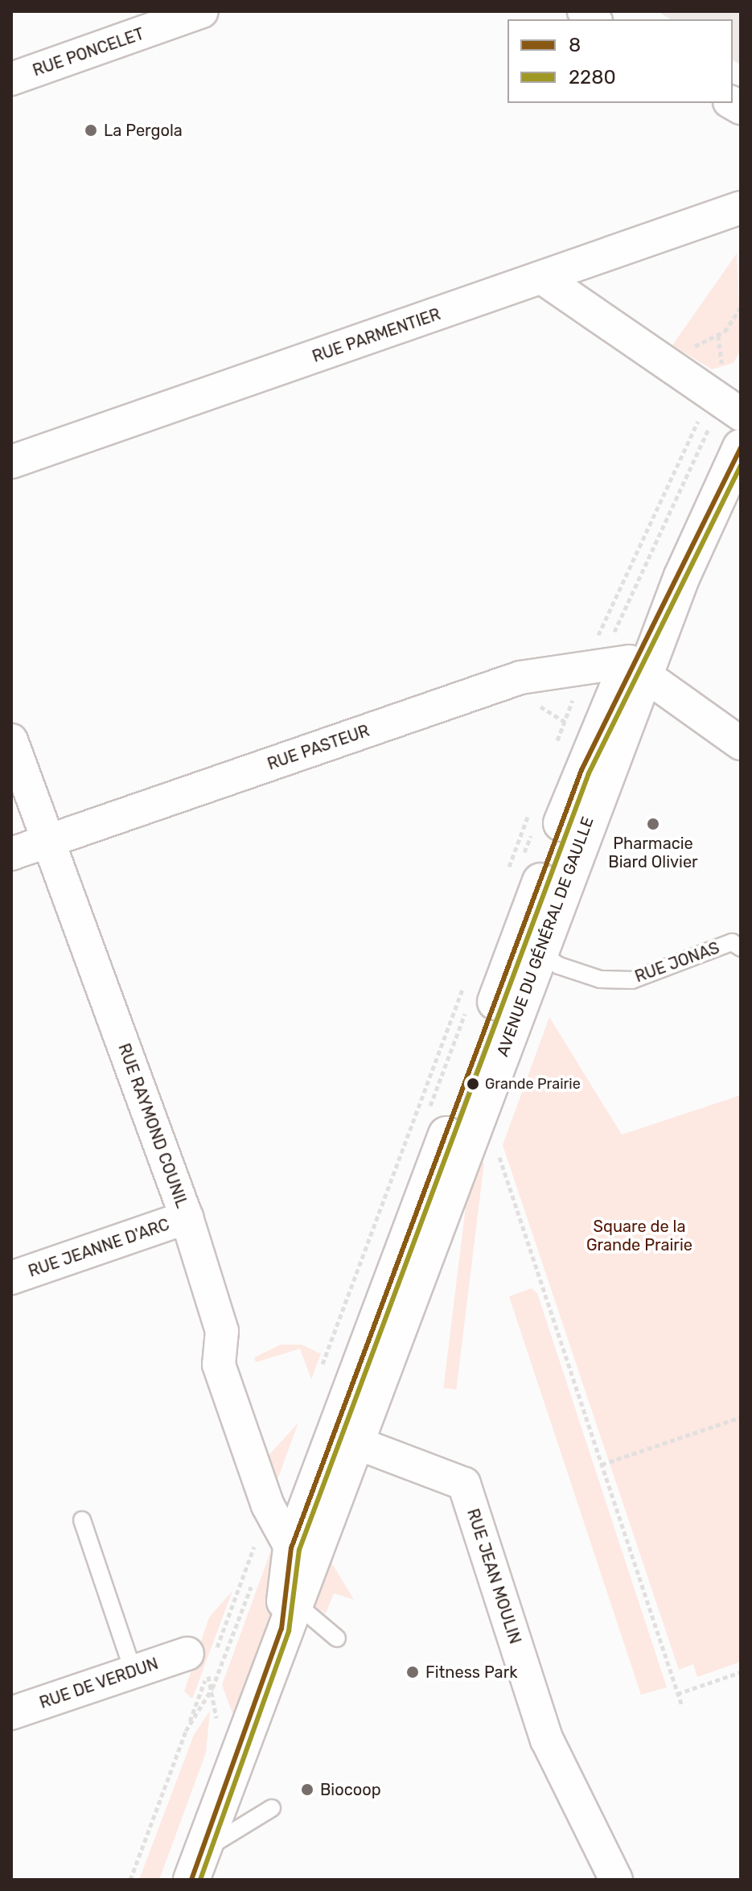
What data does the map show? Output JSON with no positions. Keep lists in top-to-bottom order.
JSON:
{
  "streets": {
    "main road": ["AVENUE DU GÉNÉRAL DE GAULLE"],
    "street": [
      "RUE PONCELET",
      "RUE PARMENTIER",
      "RUE PASTEUR",
      "RUE RAYMOND COUNIL",
      "RUE JEANNE D'ARC",
      "RUE JEAN MOULIN",
      "RUE DE VERDUN"
    ],
    "lane": ["RUE JONAS"]
  },
  "crossings": [
    ["RUE PASTEUR", "AVENUE DU GÉNÉRAL DE GAULLE"],
    ["RUE PASTEUR", "RUE RAYMOND COUNIL"],
    ["AVENUE DU GÉNÉRAL DE GAULLE", "RUE JONAS"],
    ["AVENUE DU GÉNÉRAL DE GAULLE", "RUE RAYMOND COUNIL"],
    ["AVENUE DU GÉNÉRAL DE GAULLE", "RUE JEAN MOULIN"],
    ["RUE RAYMOND COUNIL", "RUE JEANNE D'ARC"]
  ],
  "parks": ["Square de la Grande Prairie"],
  "places": [
    "La Pergola",
    "Pharmacie Biard Olivier",
    "Grande Prairie",
    "Fitness Park",
    "Biocoop"
  ],
  "lines": ["transit line 8", "transit line 2280"],
  "legend": ["8", "2280"]
}
